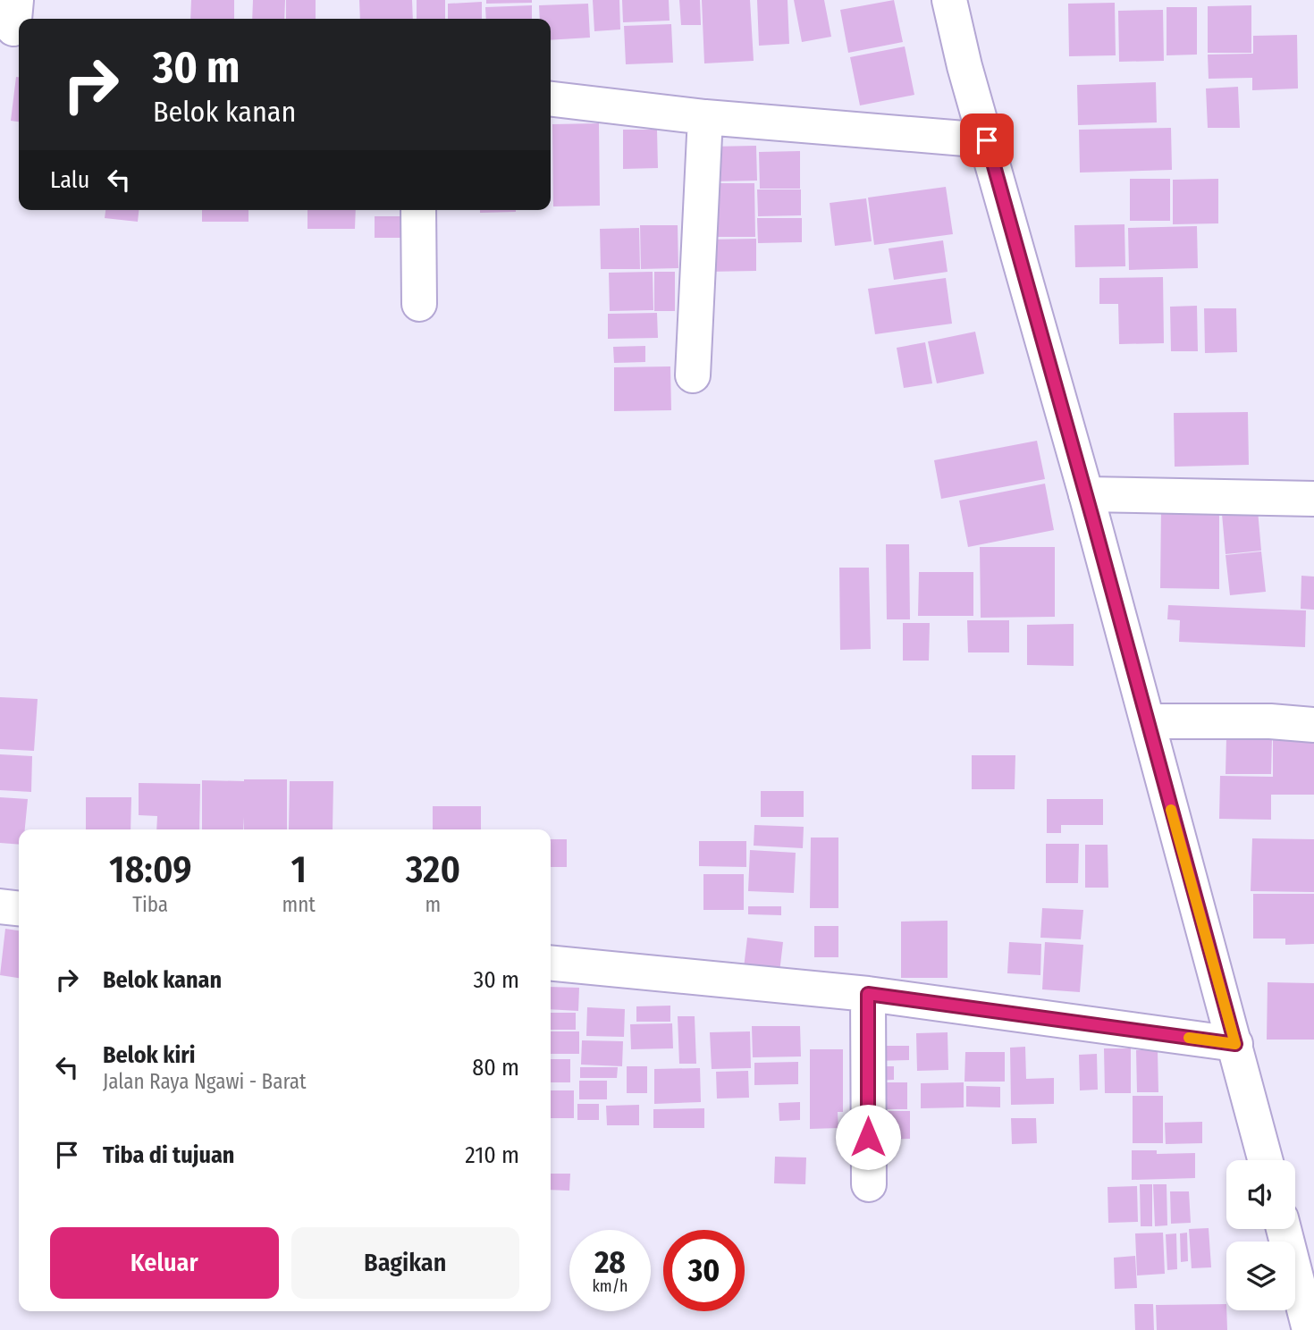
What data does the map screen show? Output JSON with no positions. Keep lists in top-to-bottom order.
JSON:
{
  "page": {
    "turn": ["30 m", "Belok kanan"],
    "then": "Lalu",
    "eta": [
      "18:09",
      "Tiba",
      "1",
      "mnt",
      "320",
      "m"
    ],
    "list": [
      {
        "name": "Belok kanan",
        "value": "30 m"
      },
      {
        "name": "Belok kiri",
        "note": "Jalan Raya Ngawi - Barat",
        "value": "80 m"
      },
      {
        "name": "Tiba di tujuan",
        "value": "210 m"
      }
    ],
    "buttons": ["Keluar", "Bagikan"],
    "speed": "28 km/h",
    "limit": "30"
  }
}
